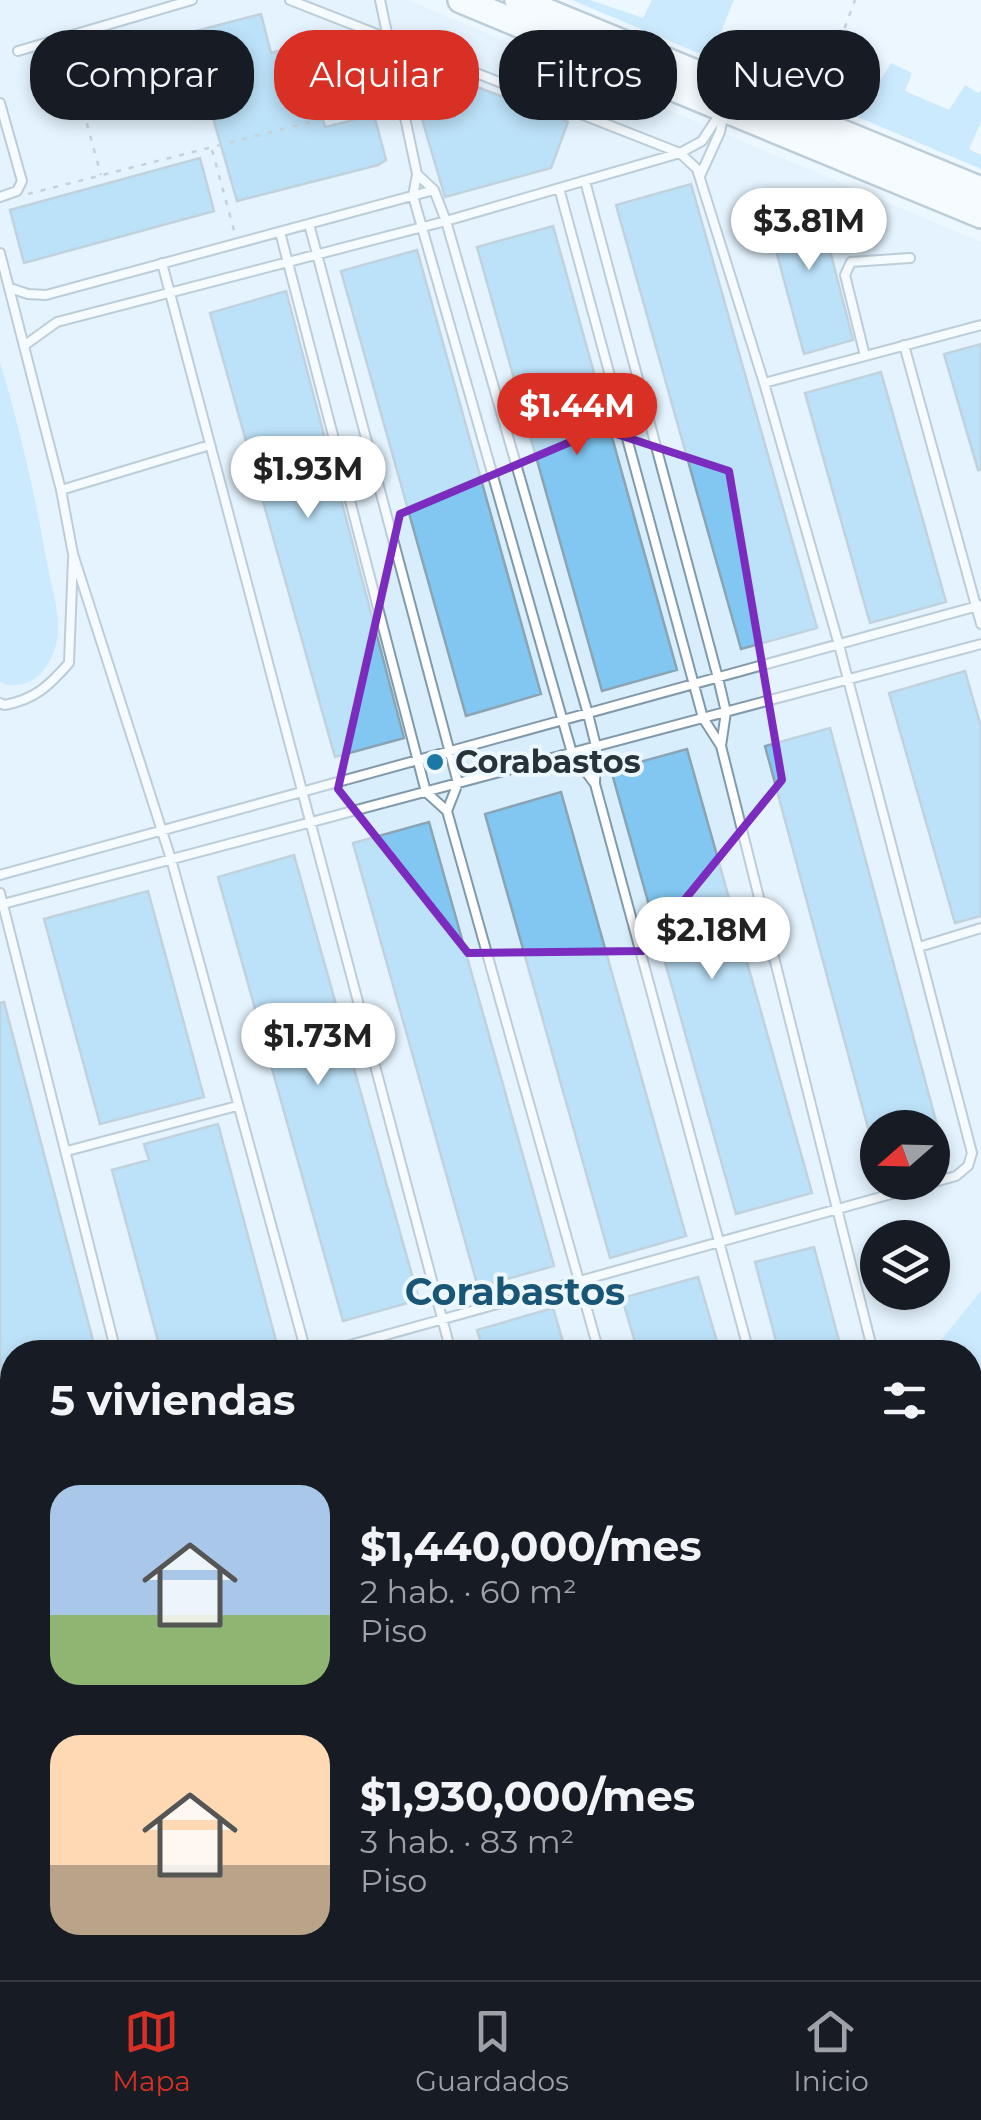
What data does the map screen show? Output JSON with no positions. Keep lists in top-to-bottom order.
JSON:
{
  "districts": ["Corabastos"],
  "places": ["Corabastos"],
  "north": "left",
  "page": {
    "chip": [
      "Comprar",
      "Alquilar",
      "Filtros",
      "Nuevo"
    ],
    "price": [
      "$3.81M",
      "$1.44M",
      "$1.93M",
      "$2.18M",
      "$1.73M"
    ],
    "heading": "5 viviendas",
    "list": [
      {
        "name": "$1,440,000/mes",
        "note": "2 hab. · 60 m² · Piso"
      },
      {
        "name": "$1,930,000/mes",
        "note": "3 hab. · 83 m² · Piso"
      }
    ],
    "tabs": ["Mapa", "Guardados", "Inicio"]
  }
}
